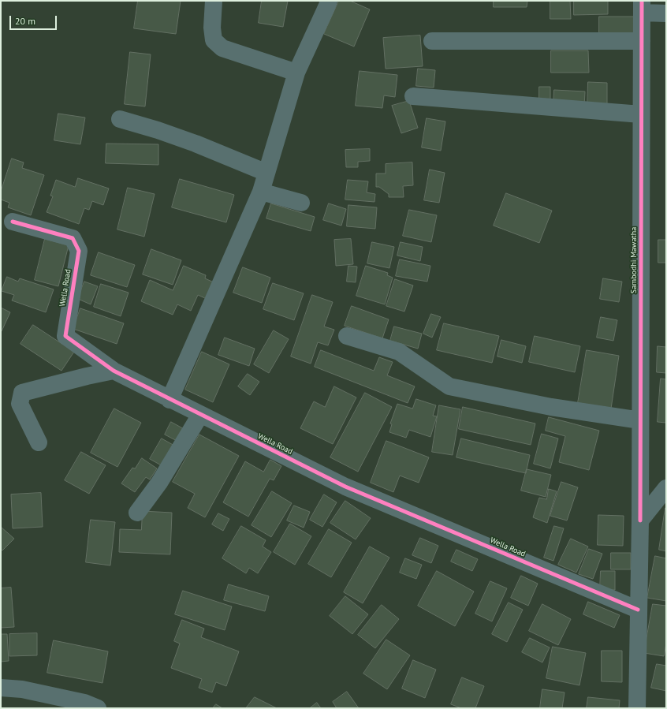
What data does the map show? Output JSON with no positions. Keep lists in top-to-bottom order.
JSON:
{
  "streets": {
    "street": ["Sambodhi Mawatha", "Wella Road"]
  },
  "crossings": [
    ["Sambodhi Mawatha", "Wella Road"]
  ],
  "scale_bar": "20 m"
}
